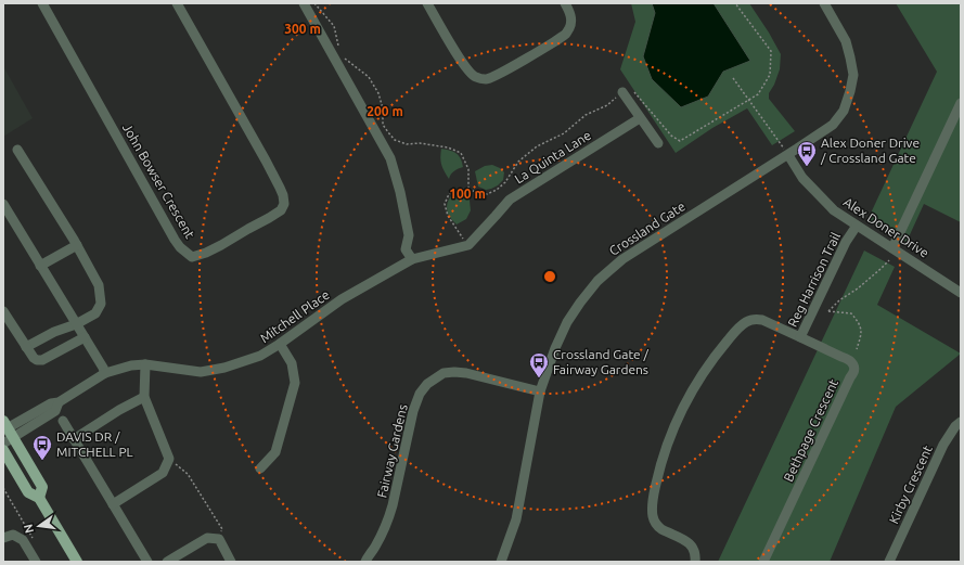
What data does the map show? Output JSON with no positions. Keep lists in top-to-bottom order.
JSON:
{
  "streets": {
    "street": [
      "La Quinta Lane",
      "John Bowser Crescent",
      "Alex Doner Drive",
      "Crossland Gate",
      "Reg Harrison Trail",
      "Mitchell Place",
      "Bethpage Crescent",
      "Fairway Gardens",
      "Kirby Crescent"
    ]
  },
  "crossings": [
    ["La Quinta Lane", "Mitchell Place"],
    ["Alex Doner Drive", "Crossland Gate"],
    ["Alex Doner Drive", "Reg Harrison Trail"],
    ["Crossland Gate", "Fairway Gardens"],
    ["Reg Harrison Trail", "Bethpage Crescent"]
  ],
  "places": {
    "bus stop": ["Alex Doner Drive / Crossland Gate", "Crossland Gate / Fairway Gardens", "DAVIS DR / MITCHELL PL"]
  },
  "north": "left",
  "rings": ["300 m", "200 m", "100 m"]
}
